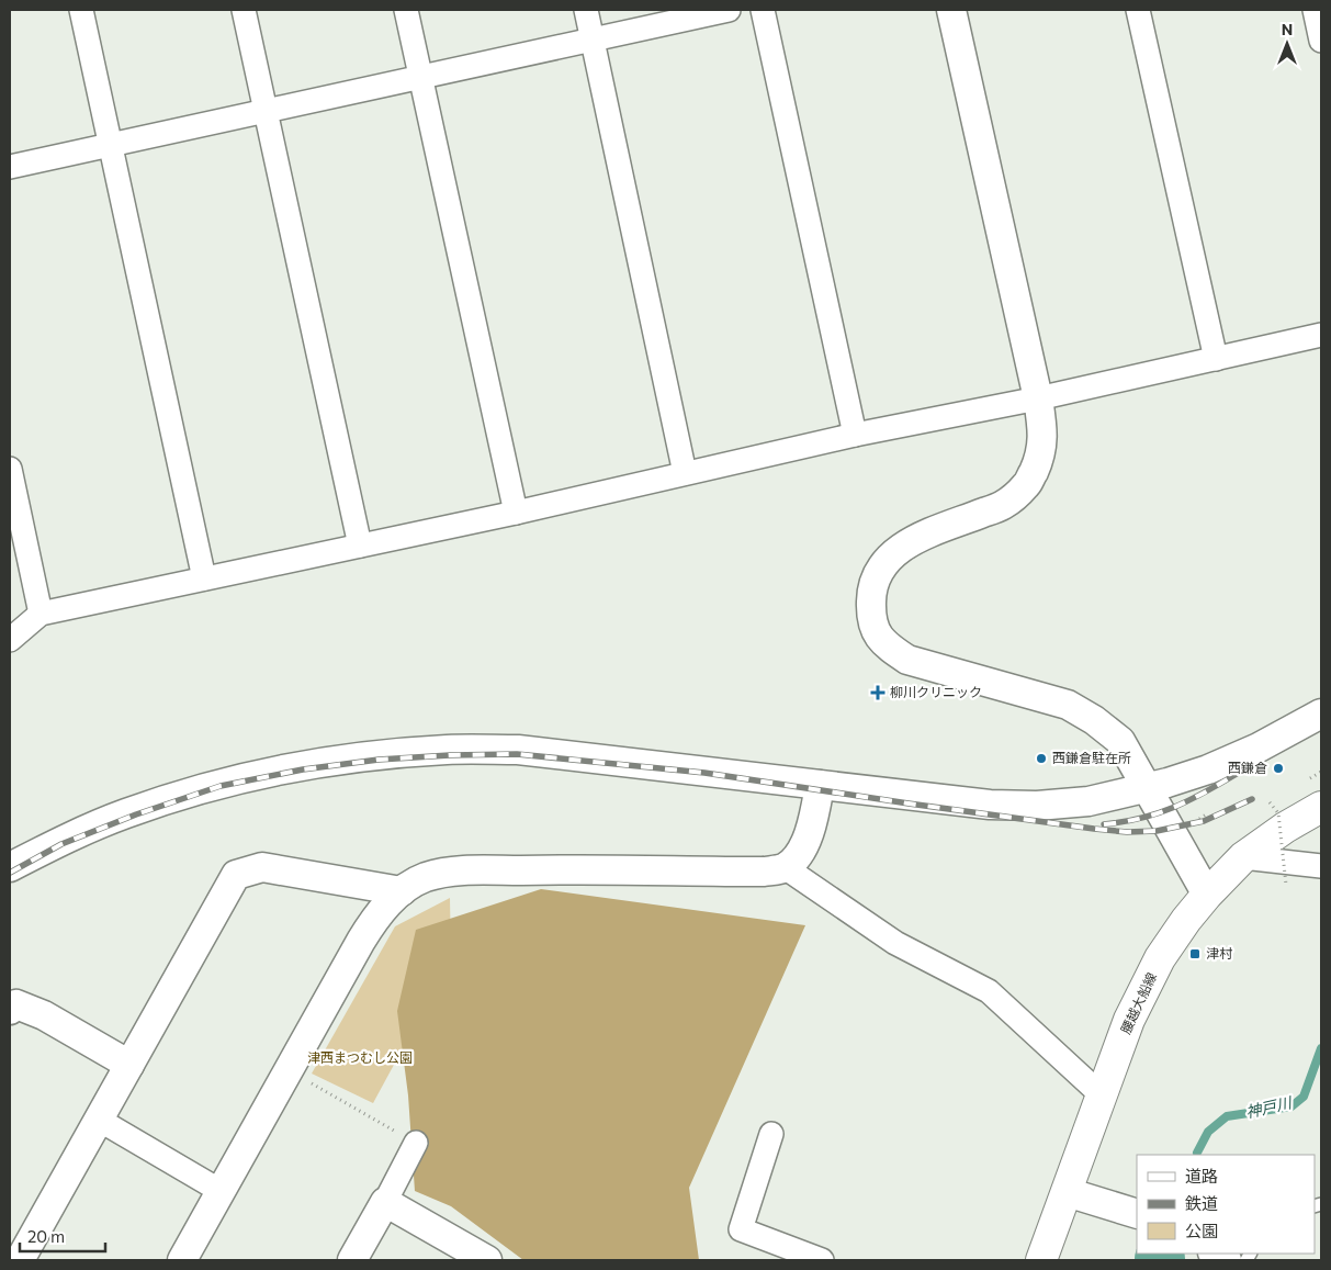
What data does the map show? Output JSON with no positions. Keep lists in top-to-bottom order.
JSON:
{
  "streets": {
    "main road": ["腰越大船線"]
  },
  "water": ["神戸川"],
  "parks": ["津西まつむし公園"],
  "places": {
    "health": ["柳川クリニック"],
    "other": ["西鎌倉駐在所", "西鎌倉"],
    "transit": ["津村"]
  },
  "legend": ["道路", "鉄道", "公園"],
  "scale_bar": "20 m",
  "north": "top"
}
